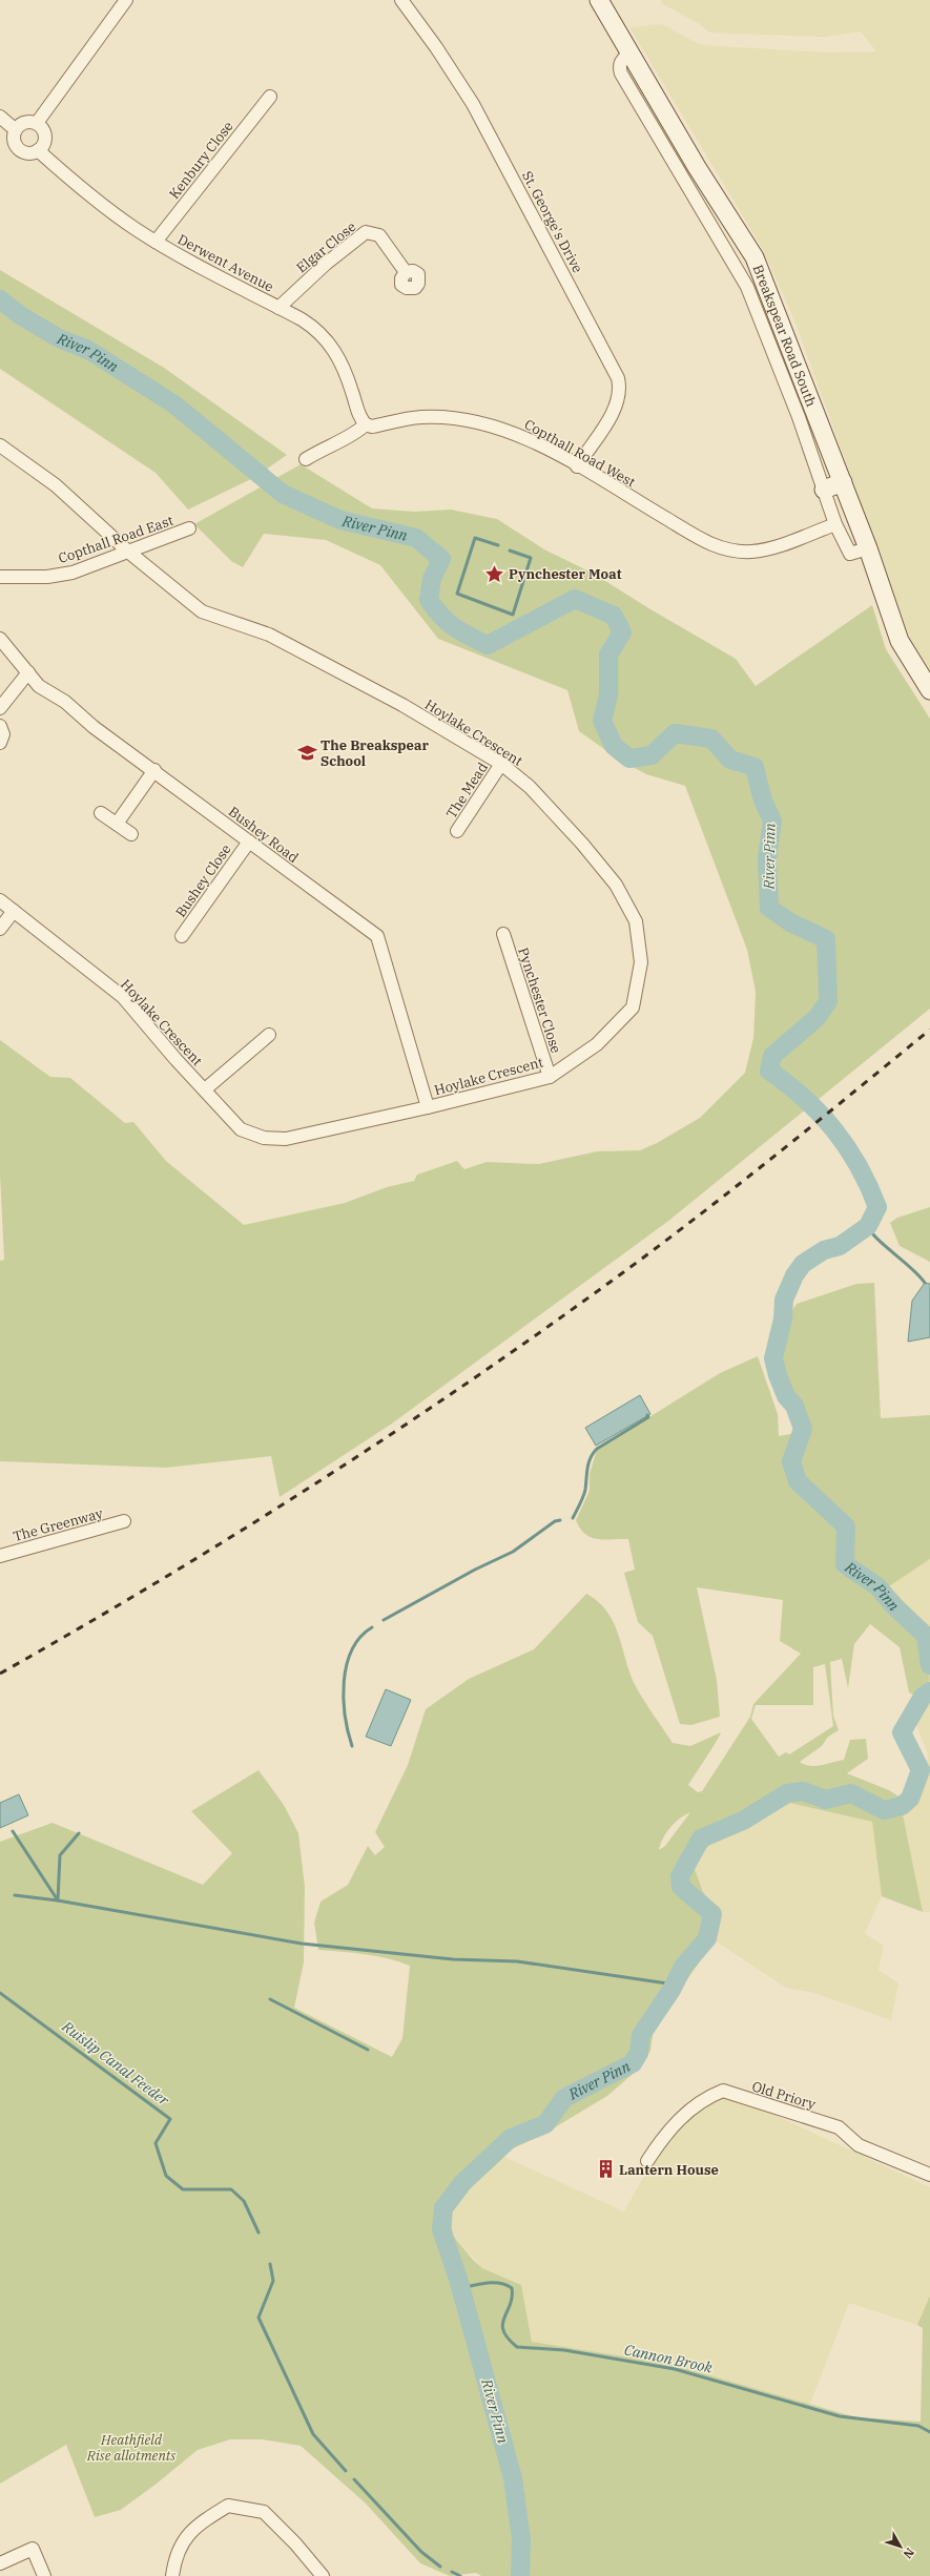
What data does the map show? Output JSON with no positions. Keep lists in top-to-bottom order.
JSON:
{
  "streets": {
    "street": [
      "Kenbury Close",
      "St. George's Drive",
      "Elgar Close",
      "Derwent Avenue",
      "Breakspear Road South",
      "Copthall Road West",
      "Copthall Road East",
      "Hoylake Crescent",
      "The Mead",
      "Bushey Road",
      "Bushey Close",
      "Pynchester Close",
      "The Greenway",
      "Old Priory"
    ]
  },
  "crossings": [
    ["Kenbury Close", "Derwent Avenue"],
    ["St. George's Drive", "Copthall Road West"],
    ["Elgar Close", "Derwent Avenue"],
    ["Derwent Avenue", "Copthall Road West"],
    ["Copthall Road East", "Hoylake Crescent"],
    ["Hoylake Crescent", "The Mead"],
    ["Hoylake Crescent", "Bushey Road"],
    ["Hoylake Crescent", "Pynchester Close"],
    ["Bushey Road", "Bushey Close"]
  ],
  "water": ["River Pinn", "Ruislip Canal Feeder", "Cannon Brook"],
  "parks": ["Heathfield Rise allotments"],
  "places": {
    "place": ["Pynchester Moat"],
    "school or university": ["The Breakspear School"],
    "building": ["Lantern House"]
  },
  "north": "bottom right"
}
